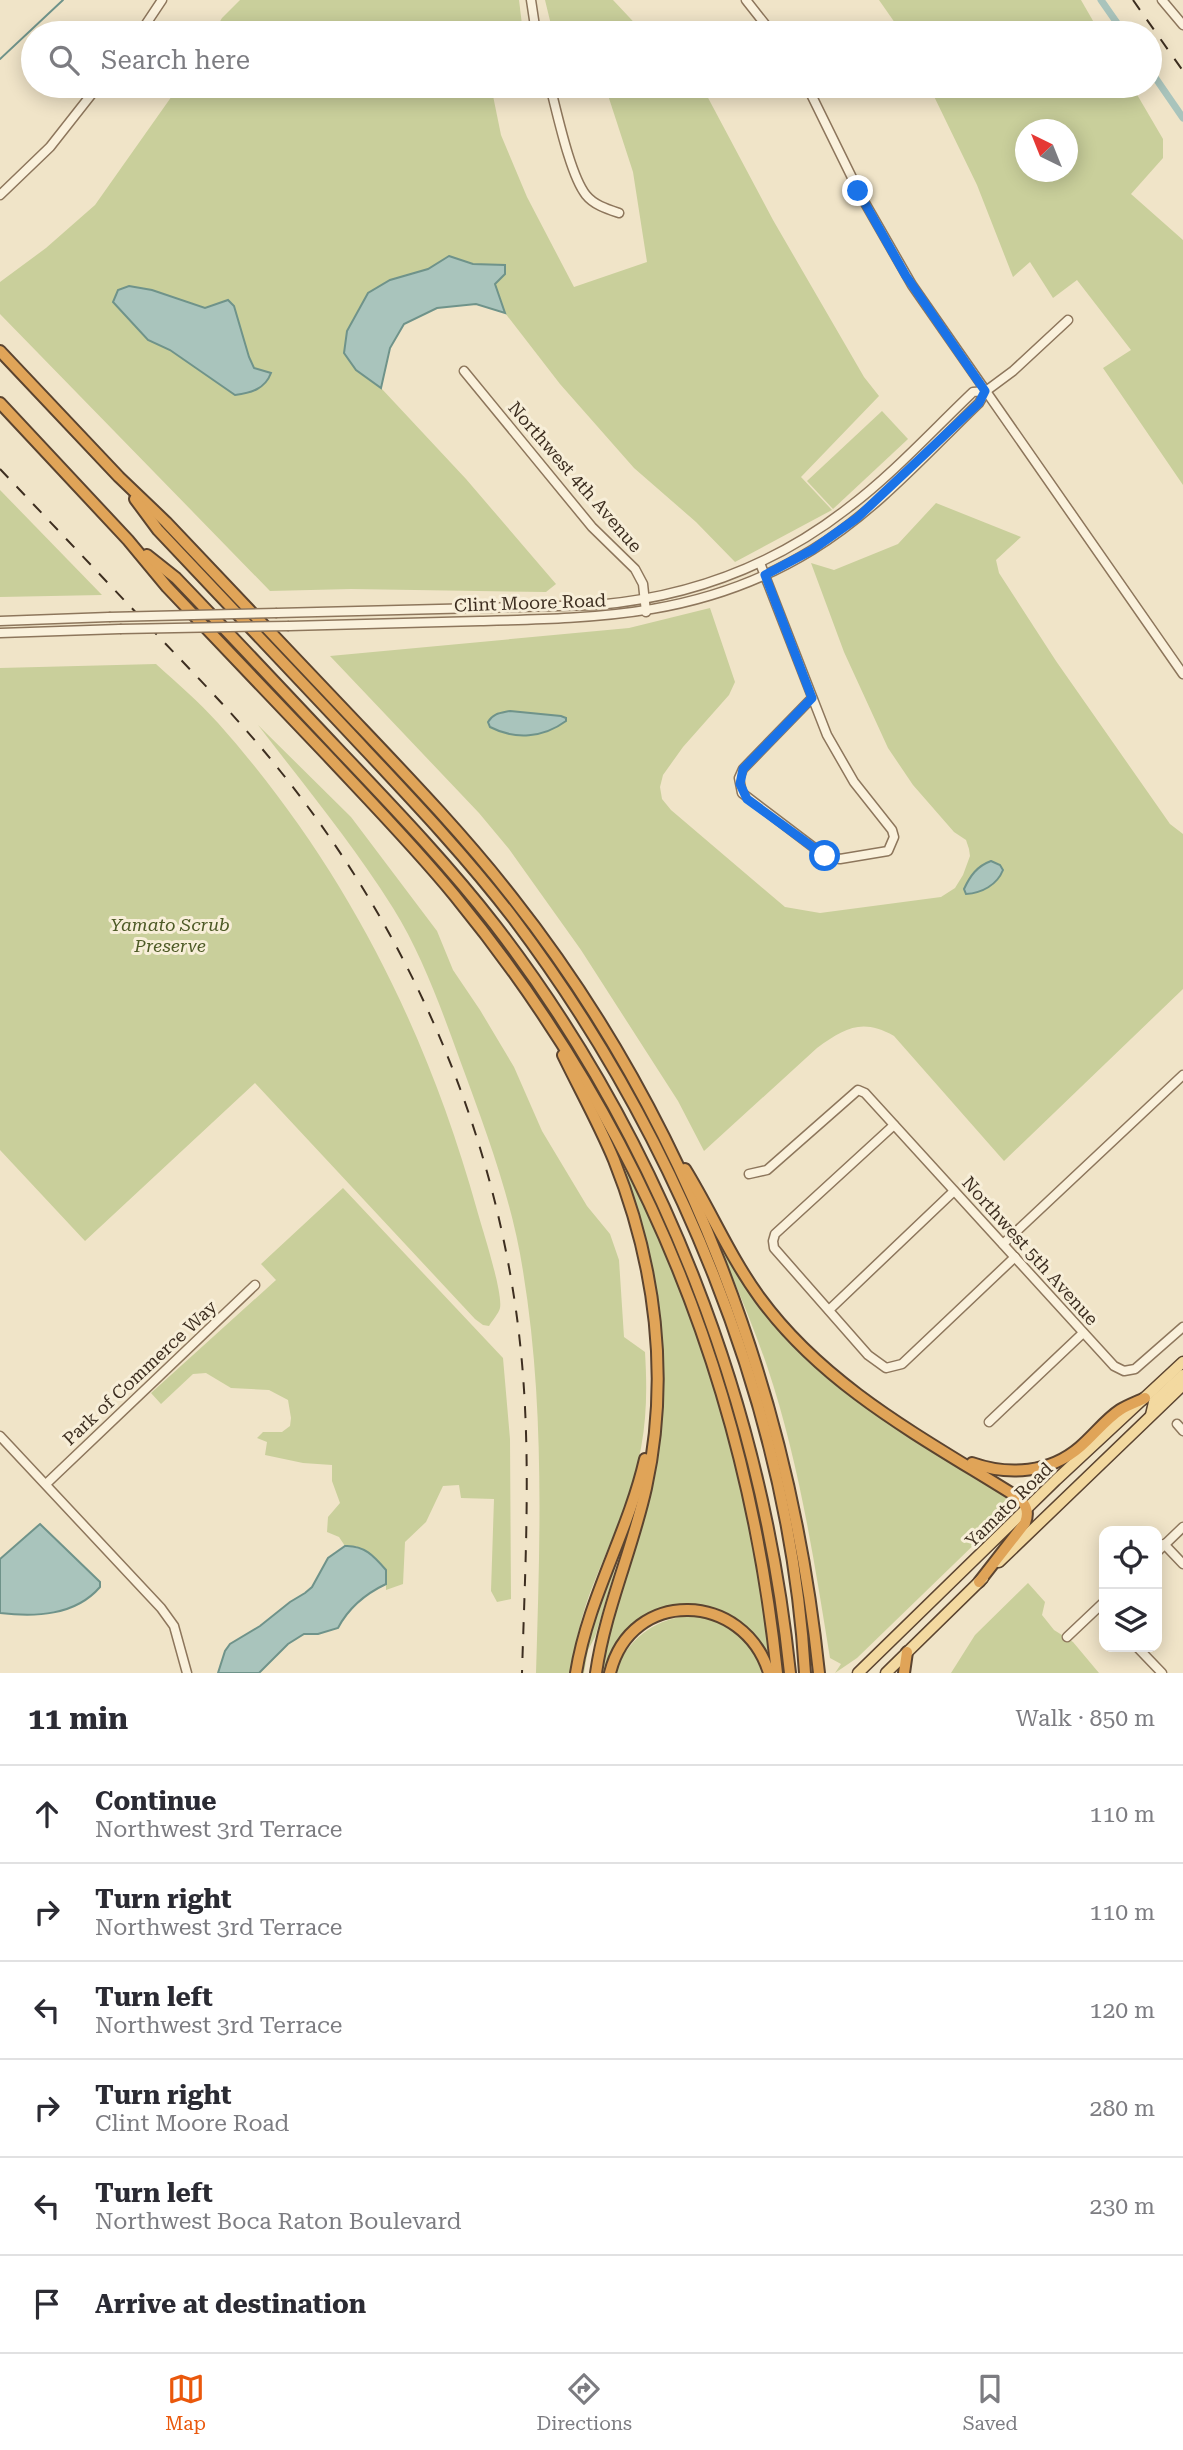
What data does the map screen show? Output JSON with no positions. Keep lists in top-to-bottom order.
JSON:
{
  "streets": {
    "main road": ["Yamato Road"],
    "street": [
      "Northwest 4th Avenue",
      "Clint Moore Road",
      "Northwest 5th Avenue",
      "Park of Commerce Way"
    ]
  },
  "crossings": [
    ["Northwest 4th Avenue", "Clint Moore Road"]
  ],
  "parks": ["Yamato Scrub Preserve"],
  "north": "top left",
  "page": {
    "search": "Search here",
    "heading": ["11 min", "Walk · 850 m"],
    "list": [
      ["Continue", "Northwest 3rd Terrace", "110 m"],
      ["Turn right", "Northwest 3rd Terrace", "110 m"],
      ["Turn left", "Northwest 3rd Terrace", "120 m"],
      ["Turn right", "Clint Moore Road", "280 m"],
      ["Turn left", "Northwest Boca Raton Boulevard", "230 m"],
      "Arrive at destination"
    ],
    "nav": ["Map", "Directions", "Saved"]
  }
}
